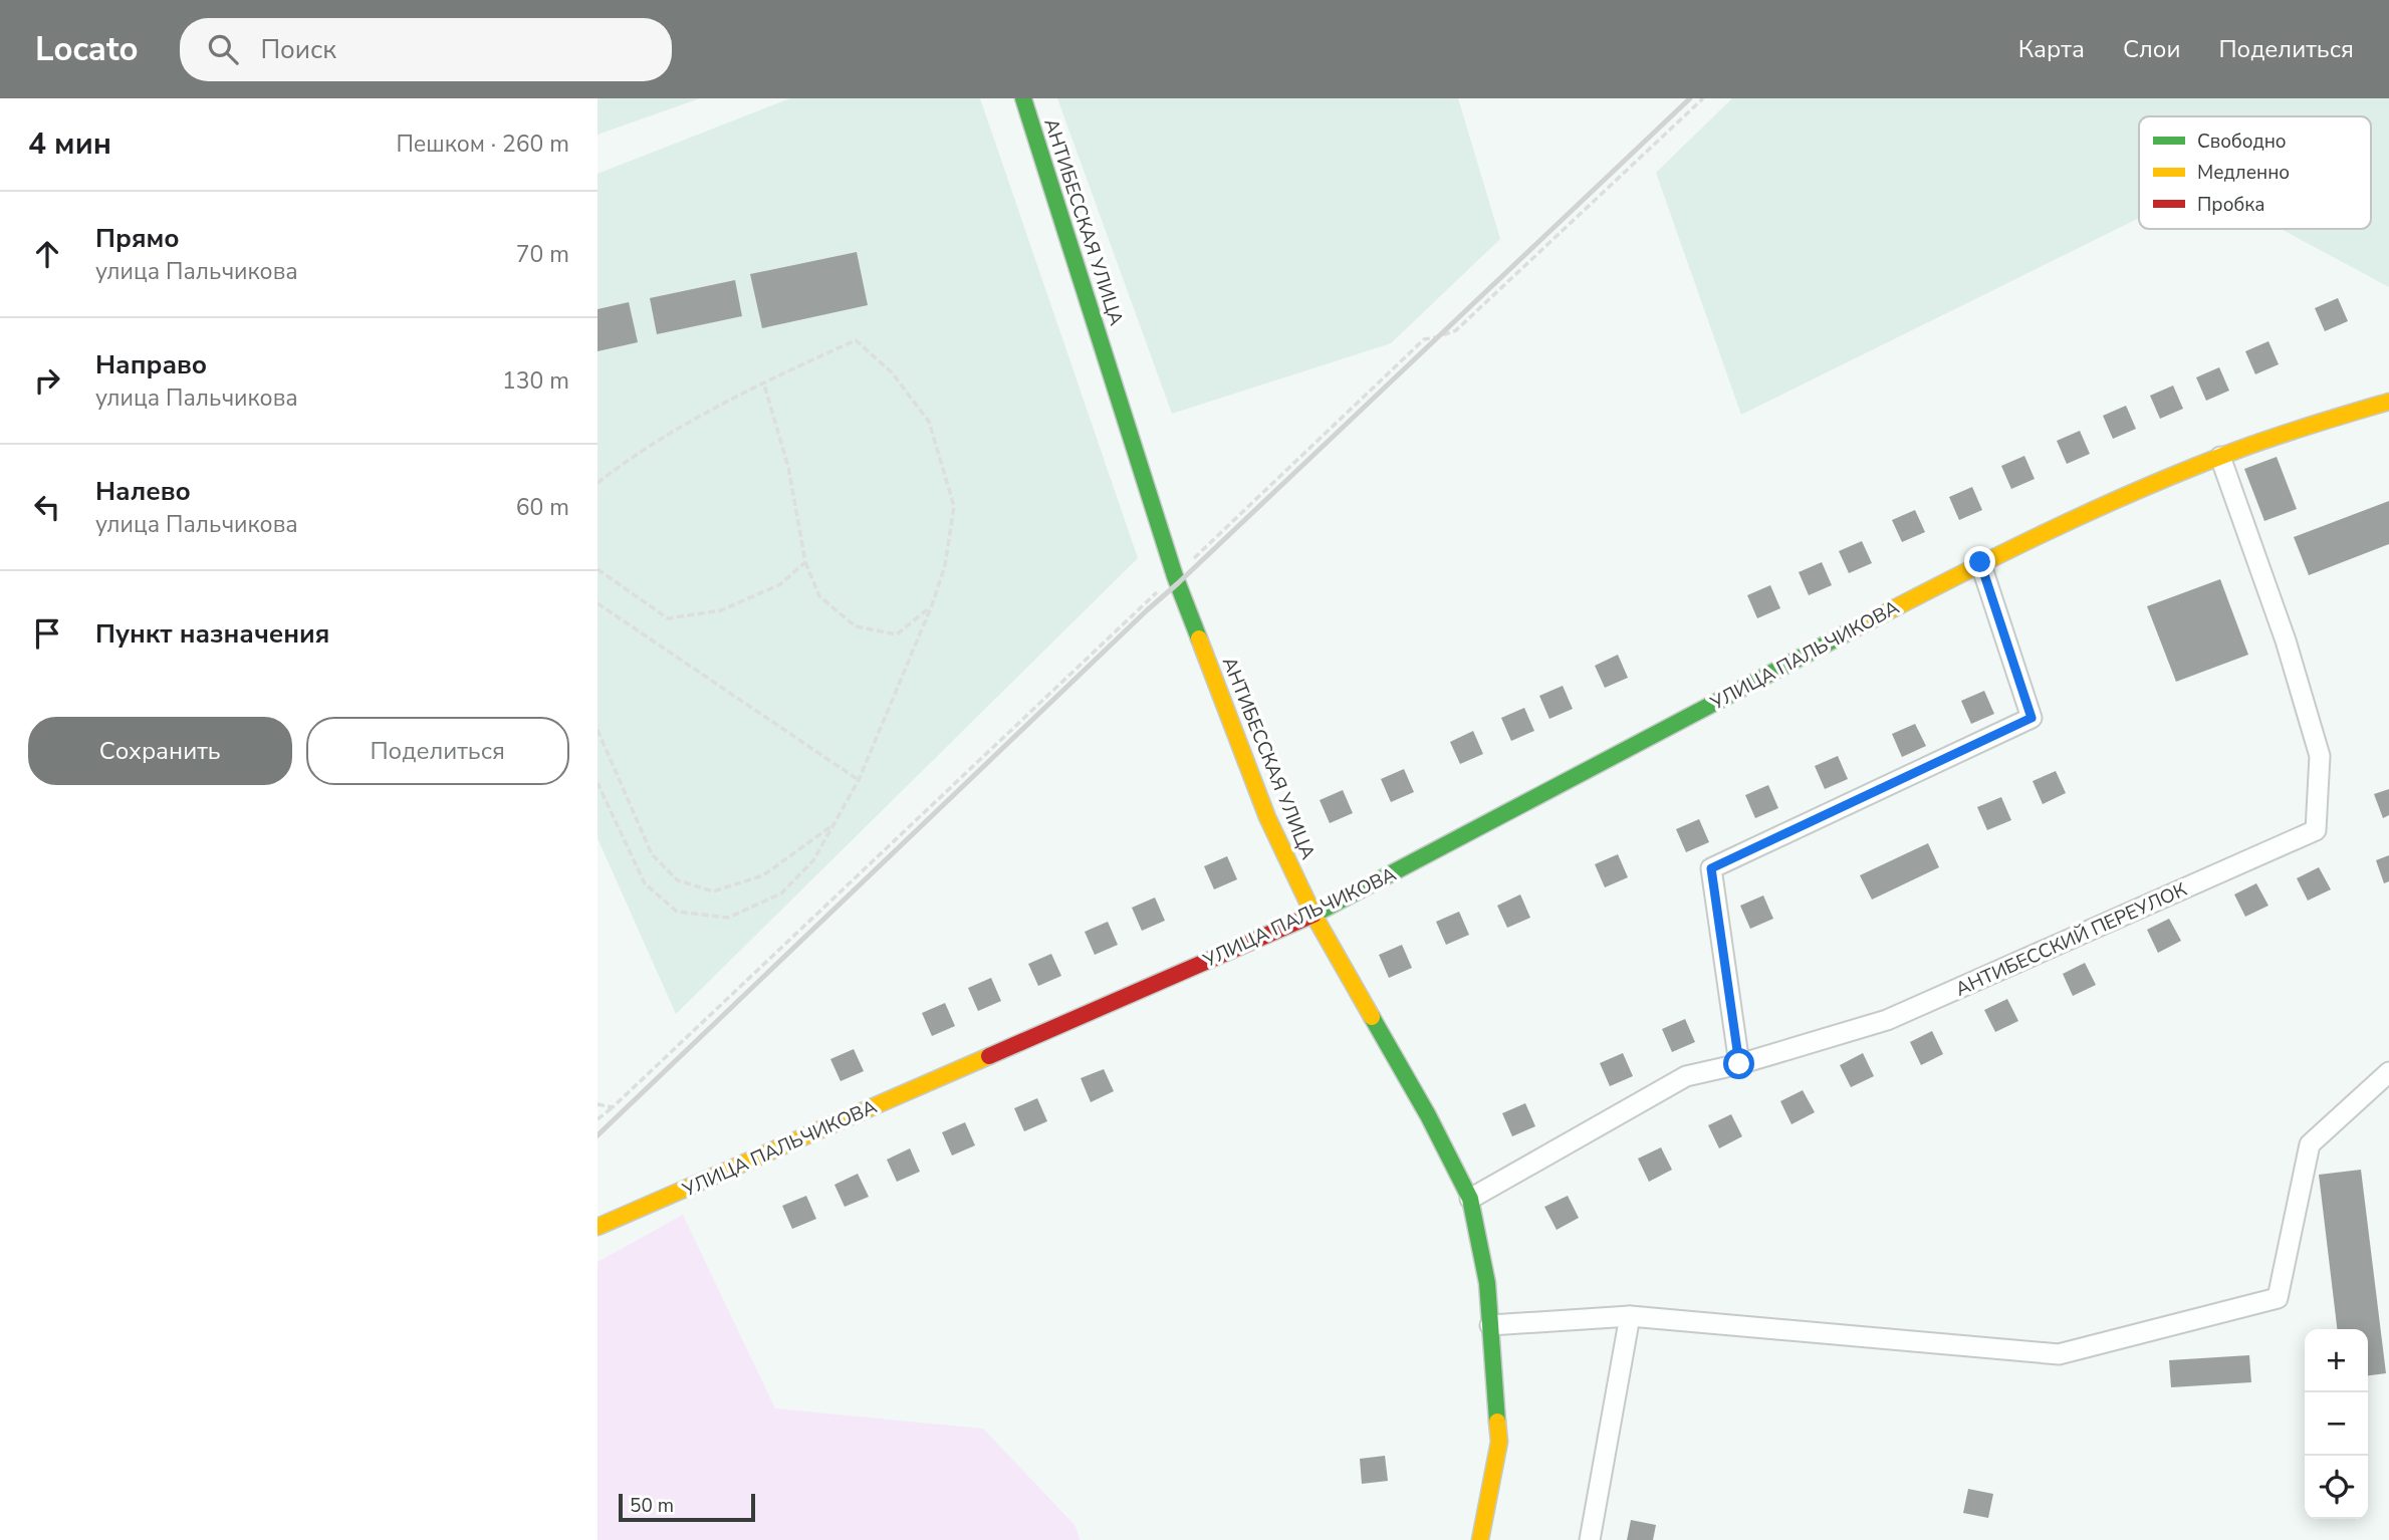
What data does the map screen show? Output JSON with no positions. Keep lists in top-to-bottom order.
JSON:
{
  "streets": {
    "main road": ["АНТИБЕССКАЯ УЛИЦА", "УЛИЦА ПАЛЬЧИКОВА"],
    "street": ["АНТИБЕССКИЙ ПЕРЕУЛОК"]
  },
  "crossings": [
    ["АНТИБЕССКАЯ УЛИЦА", "УЛИЦА ПАЛЬЧИКОВА"],
    ["АНТИБЕССКАЯ УЛИЦА", "АНТИБЕССКИЙ ПЕРЕУЛОК"],
    ["УЛИЦА ПАЛЬЧИКОВА", "АНТИБЕССКИЙ ПЕРЕУЛОК"]
  ],
  "legend": ["Свободно", "Медленно", "Пробка"],
  "scale_bar": "50 m",
  "page": {
    "header": "Locato",
    "search": "Поиск",
    "nav": ["Карта", "Слои", "Поделиться"],
    "heading": ["4 мин", "Пешком · 260 m"],
    "list": [
      ["Прямо", "улица Пальчикова", "70 m"],
      ["Направо", "улица Пальчикова", "130 m"],
      ["Налево", "улица Пальчикова", "60 m"],
      "Пункт назначения"
    ],
    "buttons": ["Сохранить", "Поделиться"],
    "map_buttons": ["+", "−"],
    "scale": "50 m"
  }
}
